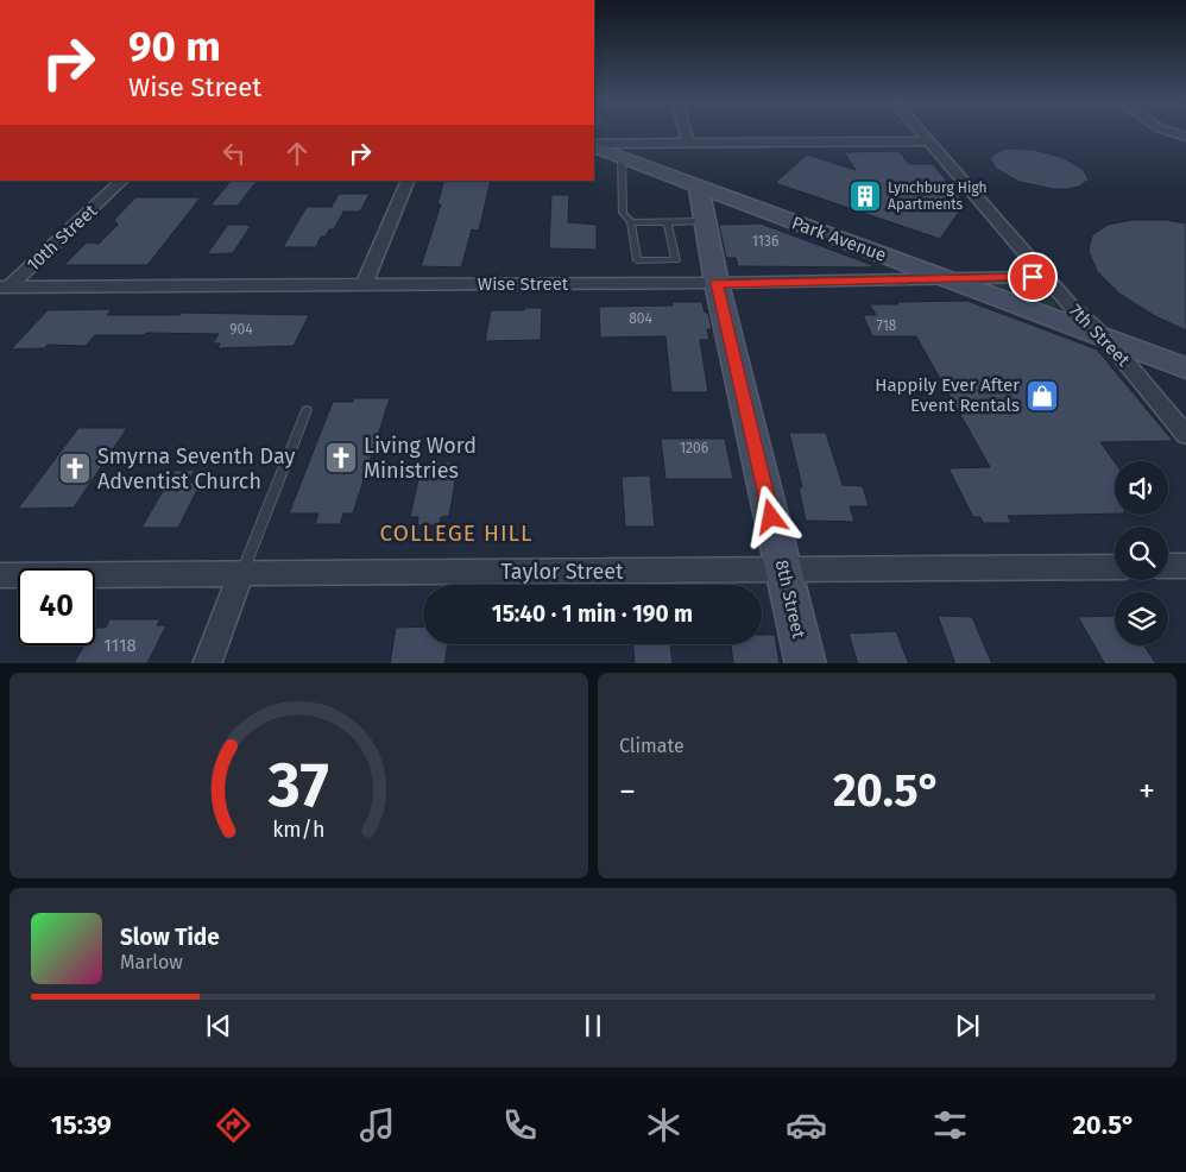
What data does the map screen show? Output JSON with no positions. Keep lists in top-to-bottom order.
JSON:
{
  "streets": {
    "main road": ["Park Avenue", "8th Street"],
    "street": [
      "10th Street",
      "Wise Street",
      "7th Street",
      "Taylor Street"
    ]
  },
  "crossings": [
    ["10th Street", "Wise Street"],
    ["Park Avenue", "Wise Street"],
    ["Park Avenue", "7th Street"],
    ["Park Avenue", "8th Street"],
    ["Wise Street", "7th Street"],
    ["Wise Street", "8th Street"],
    ["Taylor Street", "8th Street"]
  ],
  "districts": ["COLLEGE HILL"],
  "places": {
    "building": ["Lynchburg High Apartments"],
    "shop": ["Happily Ever After Event Rentals"],
    "church": ["Living Word Ministries", "Smyrna Seventh Day Adventist Church"]
  },
  "house_numbers": [
    "1136",
    "804",
    "718",
    "904",
    "1206",
    "1118"
  ],
  "page": {
    "turn": ["90 m", "Wise Street"],
    "limit": "40",
    "trip": "15:40 · 1 min · 190 m",
    "tile": "Climate",
    "heat": ["−", "20.5°", "+"],
    "song": ["Slow Tide", "Marlow"],
    "tabs": ["15:39", "20.5°"],
    "gauge": ["37", "km/h"]
  }
}
